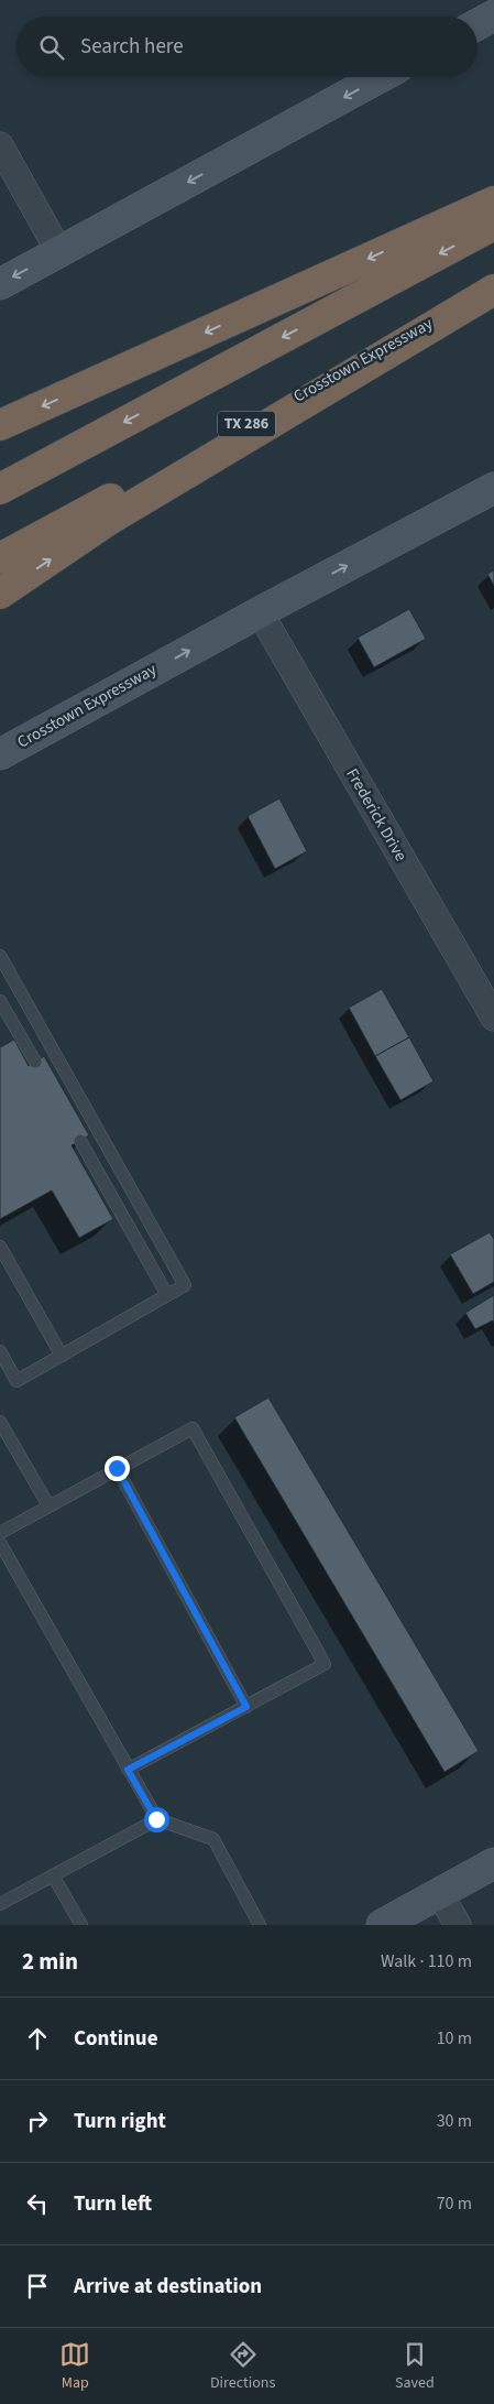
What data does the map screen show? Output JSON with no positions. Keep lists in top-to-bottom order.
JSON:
{
  "streets": {
    "highway": ["Crosstown Expressway", "TX 286"],
    "street": ["Frederick Drive"]
  },
  "crossings": [
    ["Crosstown Expressway", "Frederick Drive"]
  ],
  "page": {
    "search": "Search here",
    "heading": ["2 min", "Walk · 110 m"],
    "list": [
      ["Continue", "10 m"],
      ["Turn right", "30 m"],
      ["Turn left", "70 m"],
      "Arrive at destination"
    ],
    "nav": ["Map", "Directions", "Saved"]
  }
}
